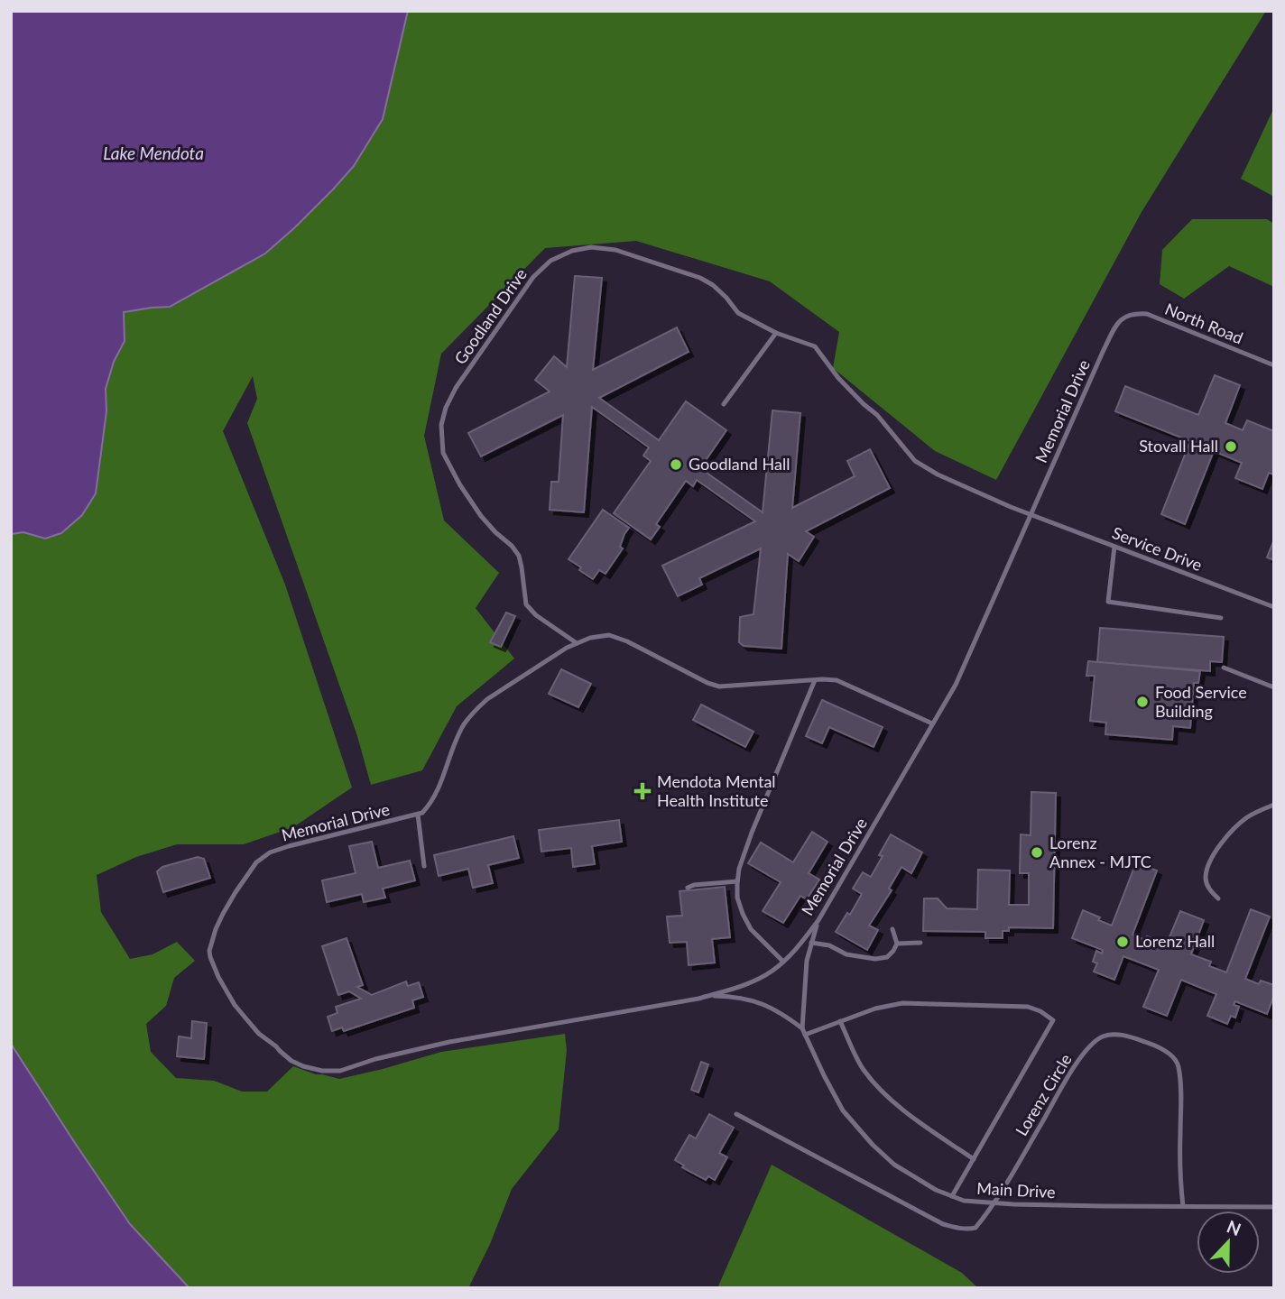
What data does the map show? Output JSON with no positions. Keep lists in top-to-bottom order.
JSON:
{
  "streets": {
    "lane": [
      "Goodland Drive",
      "North Road",
      "Memorial Drive",
      "Service Drive",
      "Lorenz Circle",
      "Main Drive"
    ]
  },
  "crossings": [
    ["Goodland Drive", "Memorial Drive"],
    ["Goodland Drive", "Service Drive"],
    ["North Road", "Memorial Drive"],
    ["Memorial Drive", "Service Drive"],
    ["Memorial Drive", "Main Drive"],
    ["Lorenz Circle", "Main Drive"]
  ],
  "water": ["Lake Mendota"],
  "places": {
    "other": [
      "Stovall Hall",
      "Goodland Hall",
      "Food Service Building",
      "Lorenz Annex - MJTC",
      "Lorenz Hall"
    ],
    "health": ["Mendota Mental Health Institute"]
  },
  "north": "top"
}
